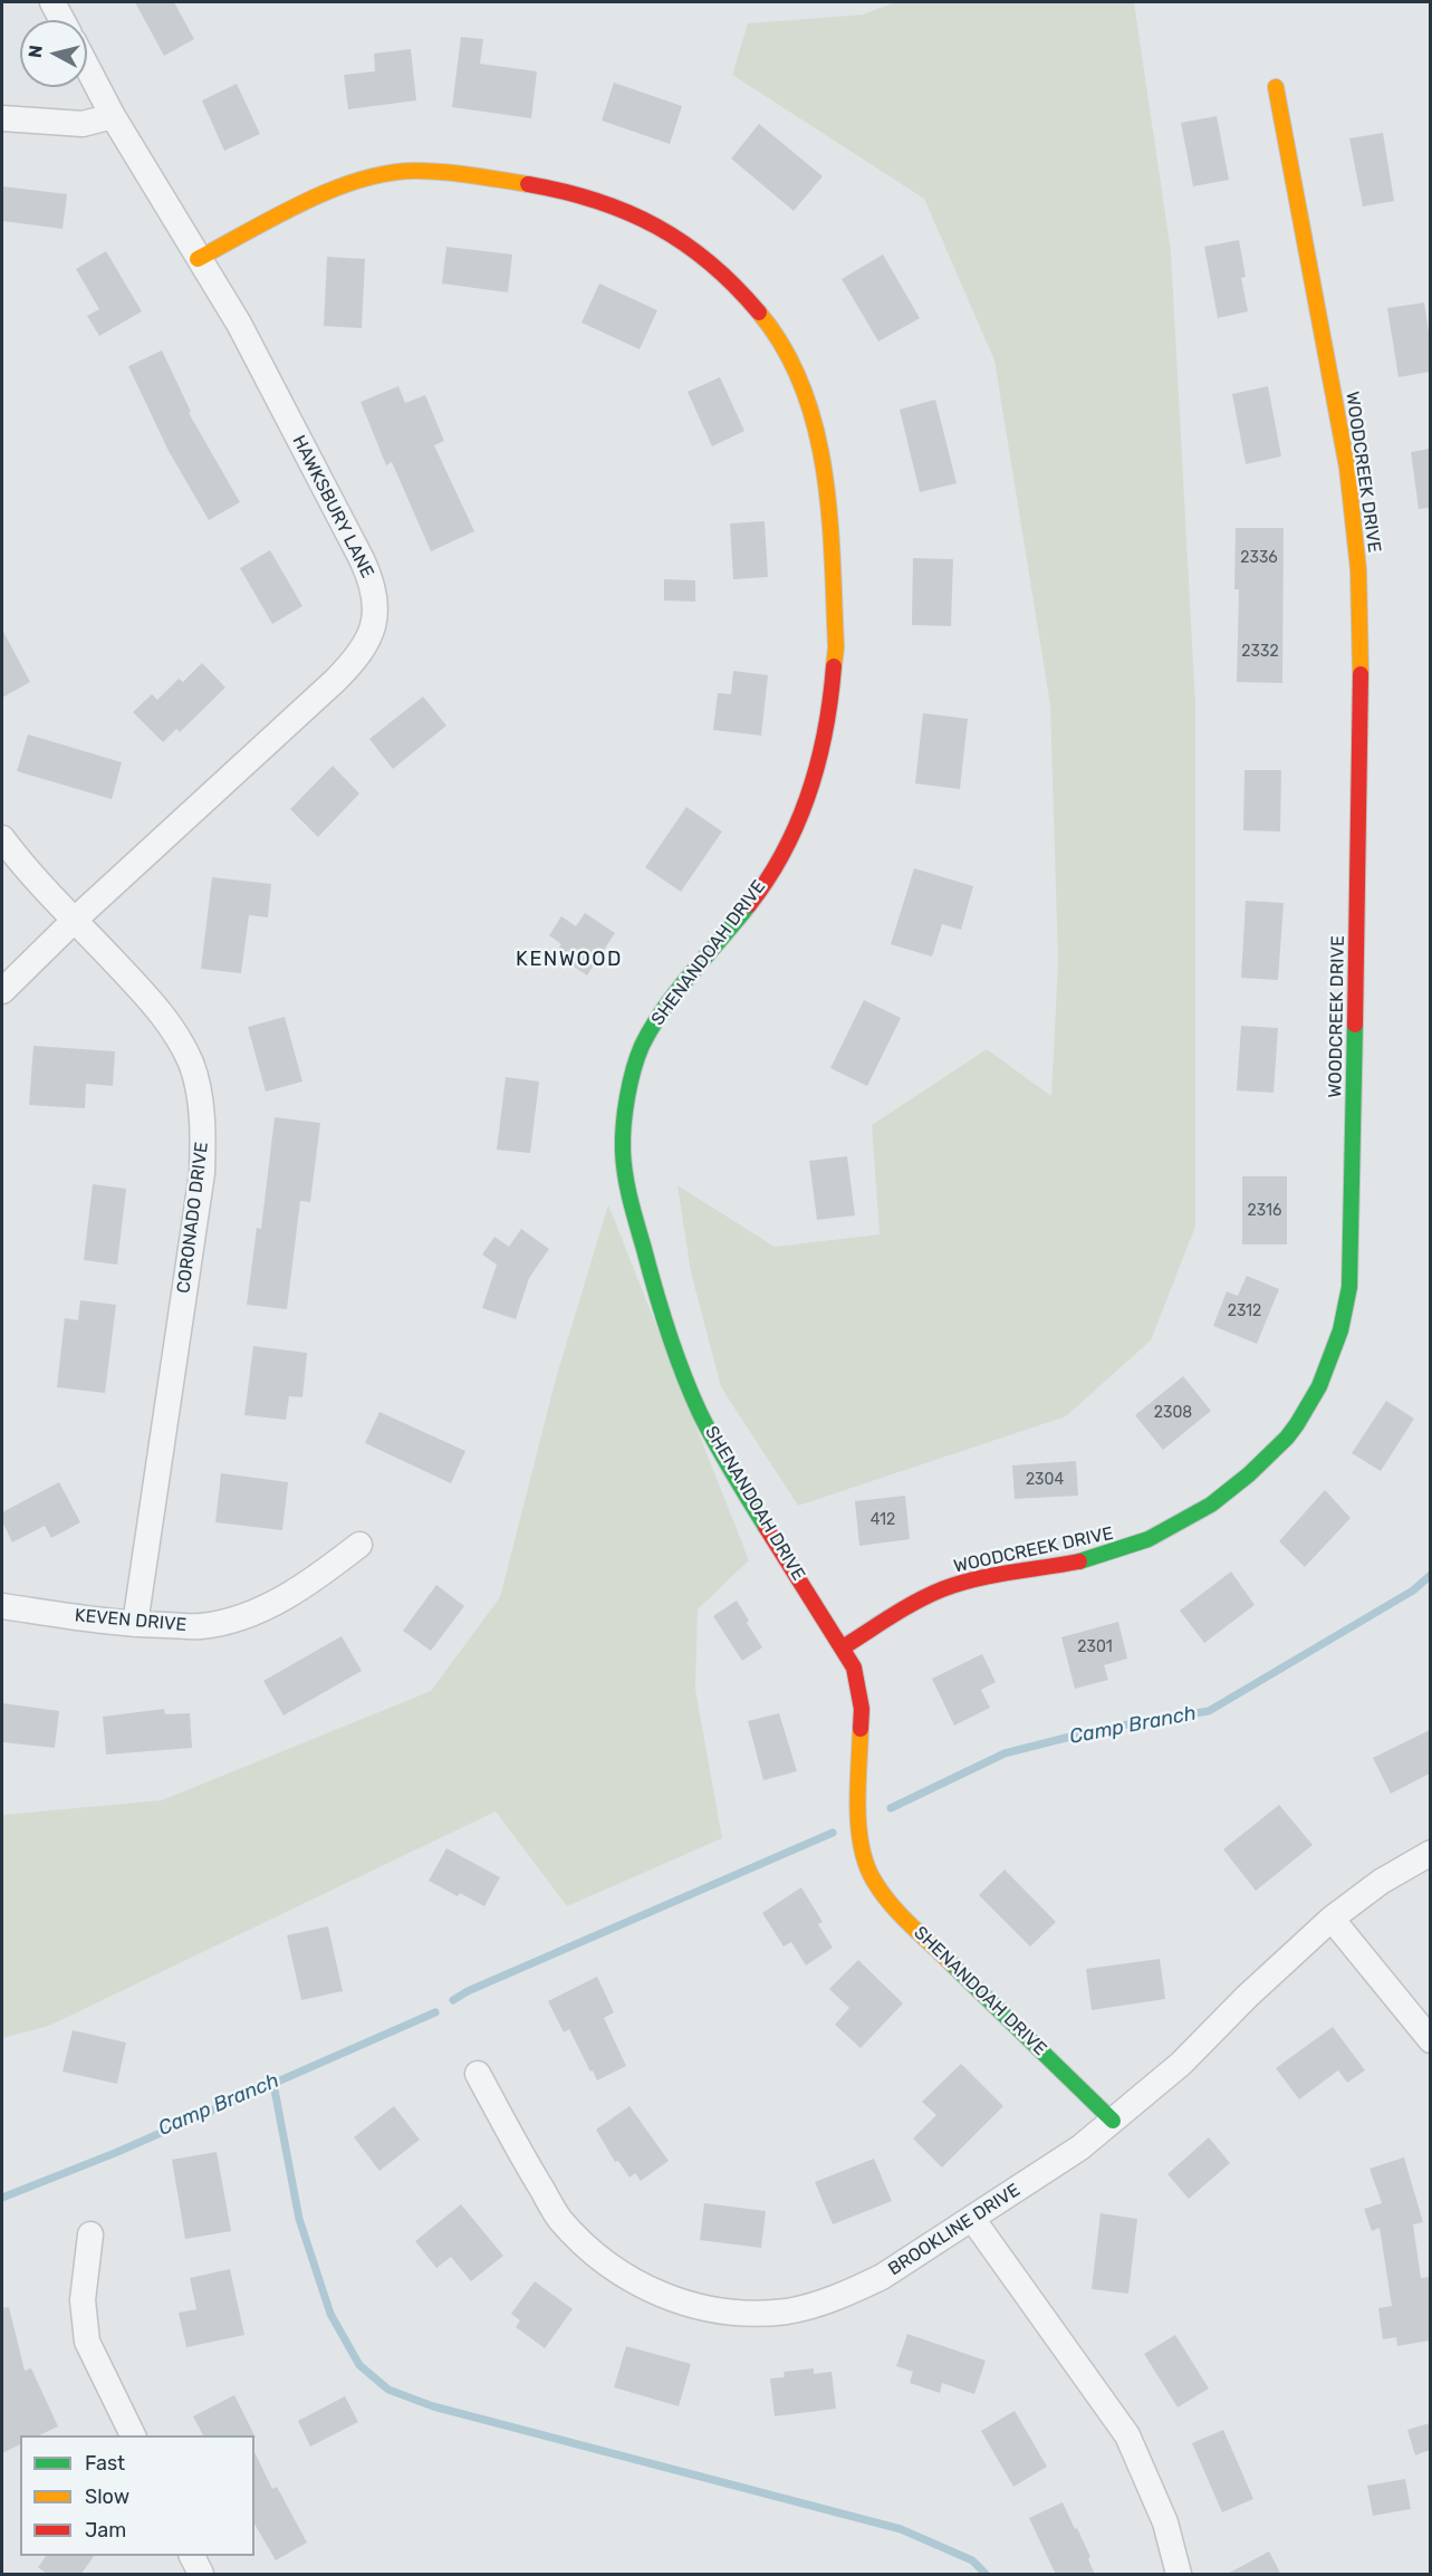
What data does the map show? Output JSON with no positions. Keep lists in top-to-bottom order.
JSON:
{
  "streets": {
    "street": [
      "WOODCREEK DRIVE",
      "HAWKSBURY LANE",
      "SHENANDOAH DRIVE",
      "CORONADO DRIVE",
      "KEVEN DRIVE",
      "BROOKLINE DRIVE"
    ]
  },
  "crossings": [
    ["WOODCREEK DRIVE", "SHENANDOAH DRIVE"],
    ["HAWKSBURY LANE", "SHENANDOAH DRIVE"],
    ["HAWKSBURY LANE", "CORONADO DRIVE"],
    ["SHENANDOAH DRIVE", "BROOKLINE DRIVE"],
    ["CORONADO DRIVE", "KEVEN DRIVE"]
  ],
  "districts": ["KENWOOD"],
  "water": ["Camp Branch"],
  "house_numbers": [
    "2336",
    "2332",
    "2316",
    "2312",
    "2308",
    "2304",
    "412",
    "2301"
  ],
  "legend": ["Fast", "Slow", "Jam"],
  "north": "left"
}
